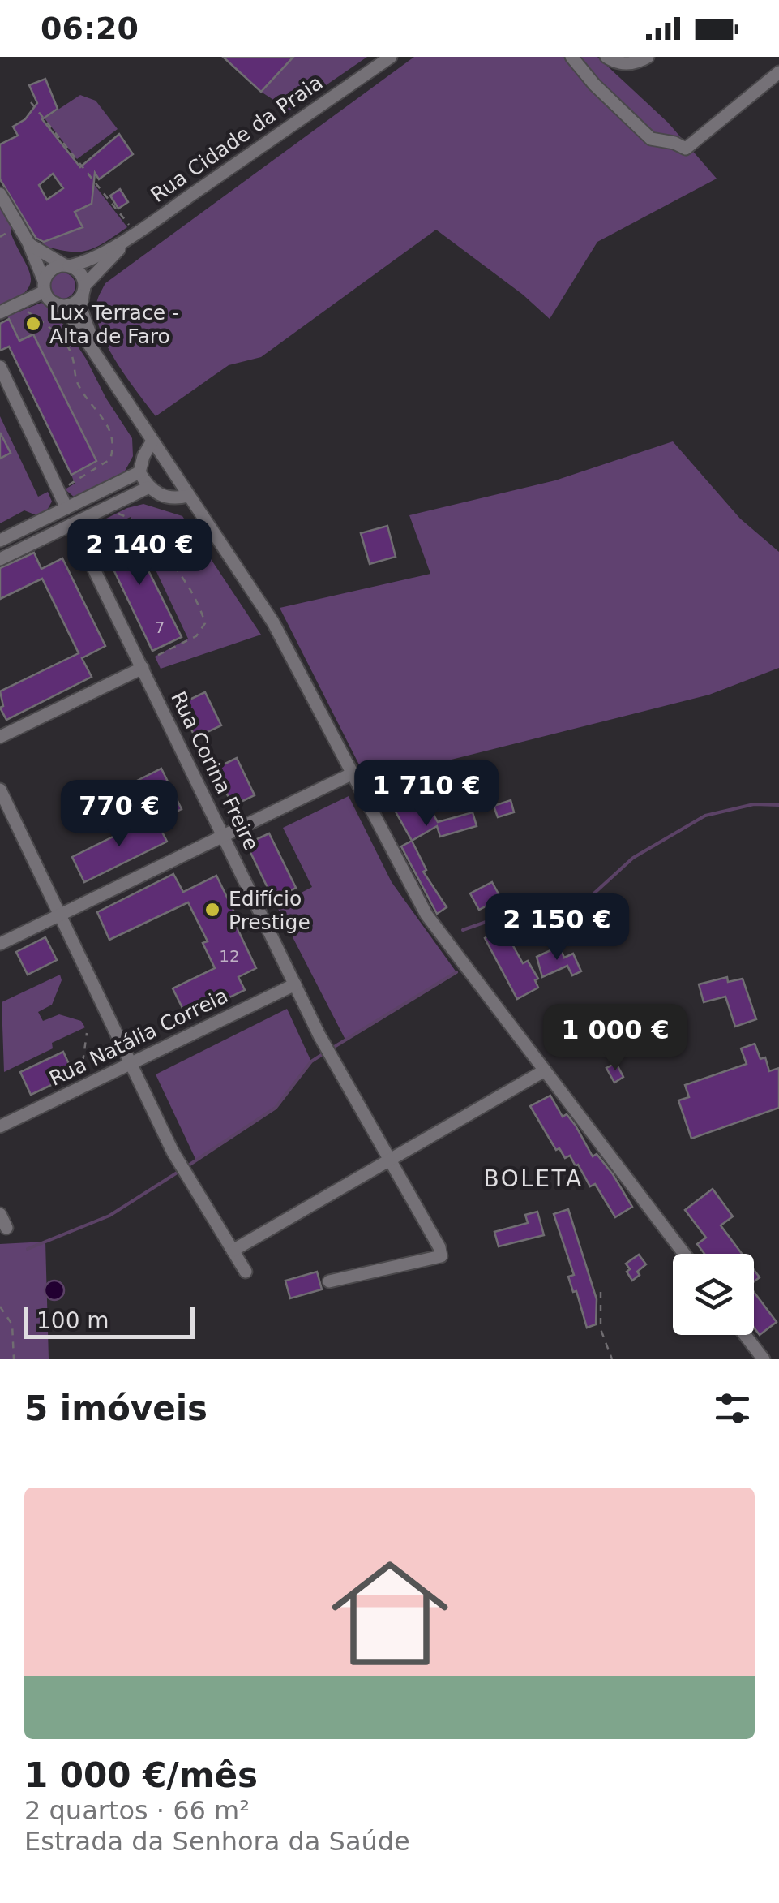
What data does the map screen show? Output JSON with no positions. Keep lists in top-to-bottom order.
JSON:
{
  "streets": {
    "street": ["Rua Cidade da Praia", "Rua Corina Freire", "Rua Natália Correia"]
  },
  "crossings": [
    ["Rua Corina Freire", "Rua Natália Correia"]
  ],
  "districts": ["BOLETA"],
  "places": ["Lux Terrace - Alta de Faro", "Edifício Prestige"],
  "house_numbers": ["7", "12"],
  "scale_bar": "100 m",
  "page": {
    "status": "06:20",
    "price": [
      "2 140 €",
      "1 710 €",
      "770 €",
      "2 150 €",
      "1 000 €"
    ],
    "scale": "100 m",
    "heading": "5 imóveis",
    "list": [
      {
        "name": "1 000 €/mês",
        "note": "2 quartos · 66 m² · Estrada da Senhora da Saúde"
      }
    ]
  }
}
